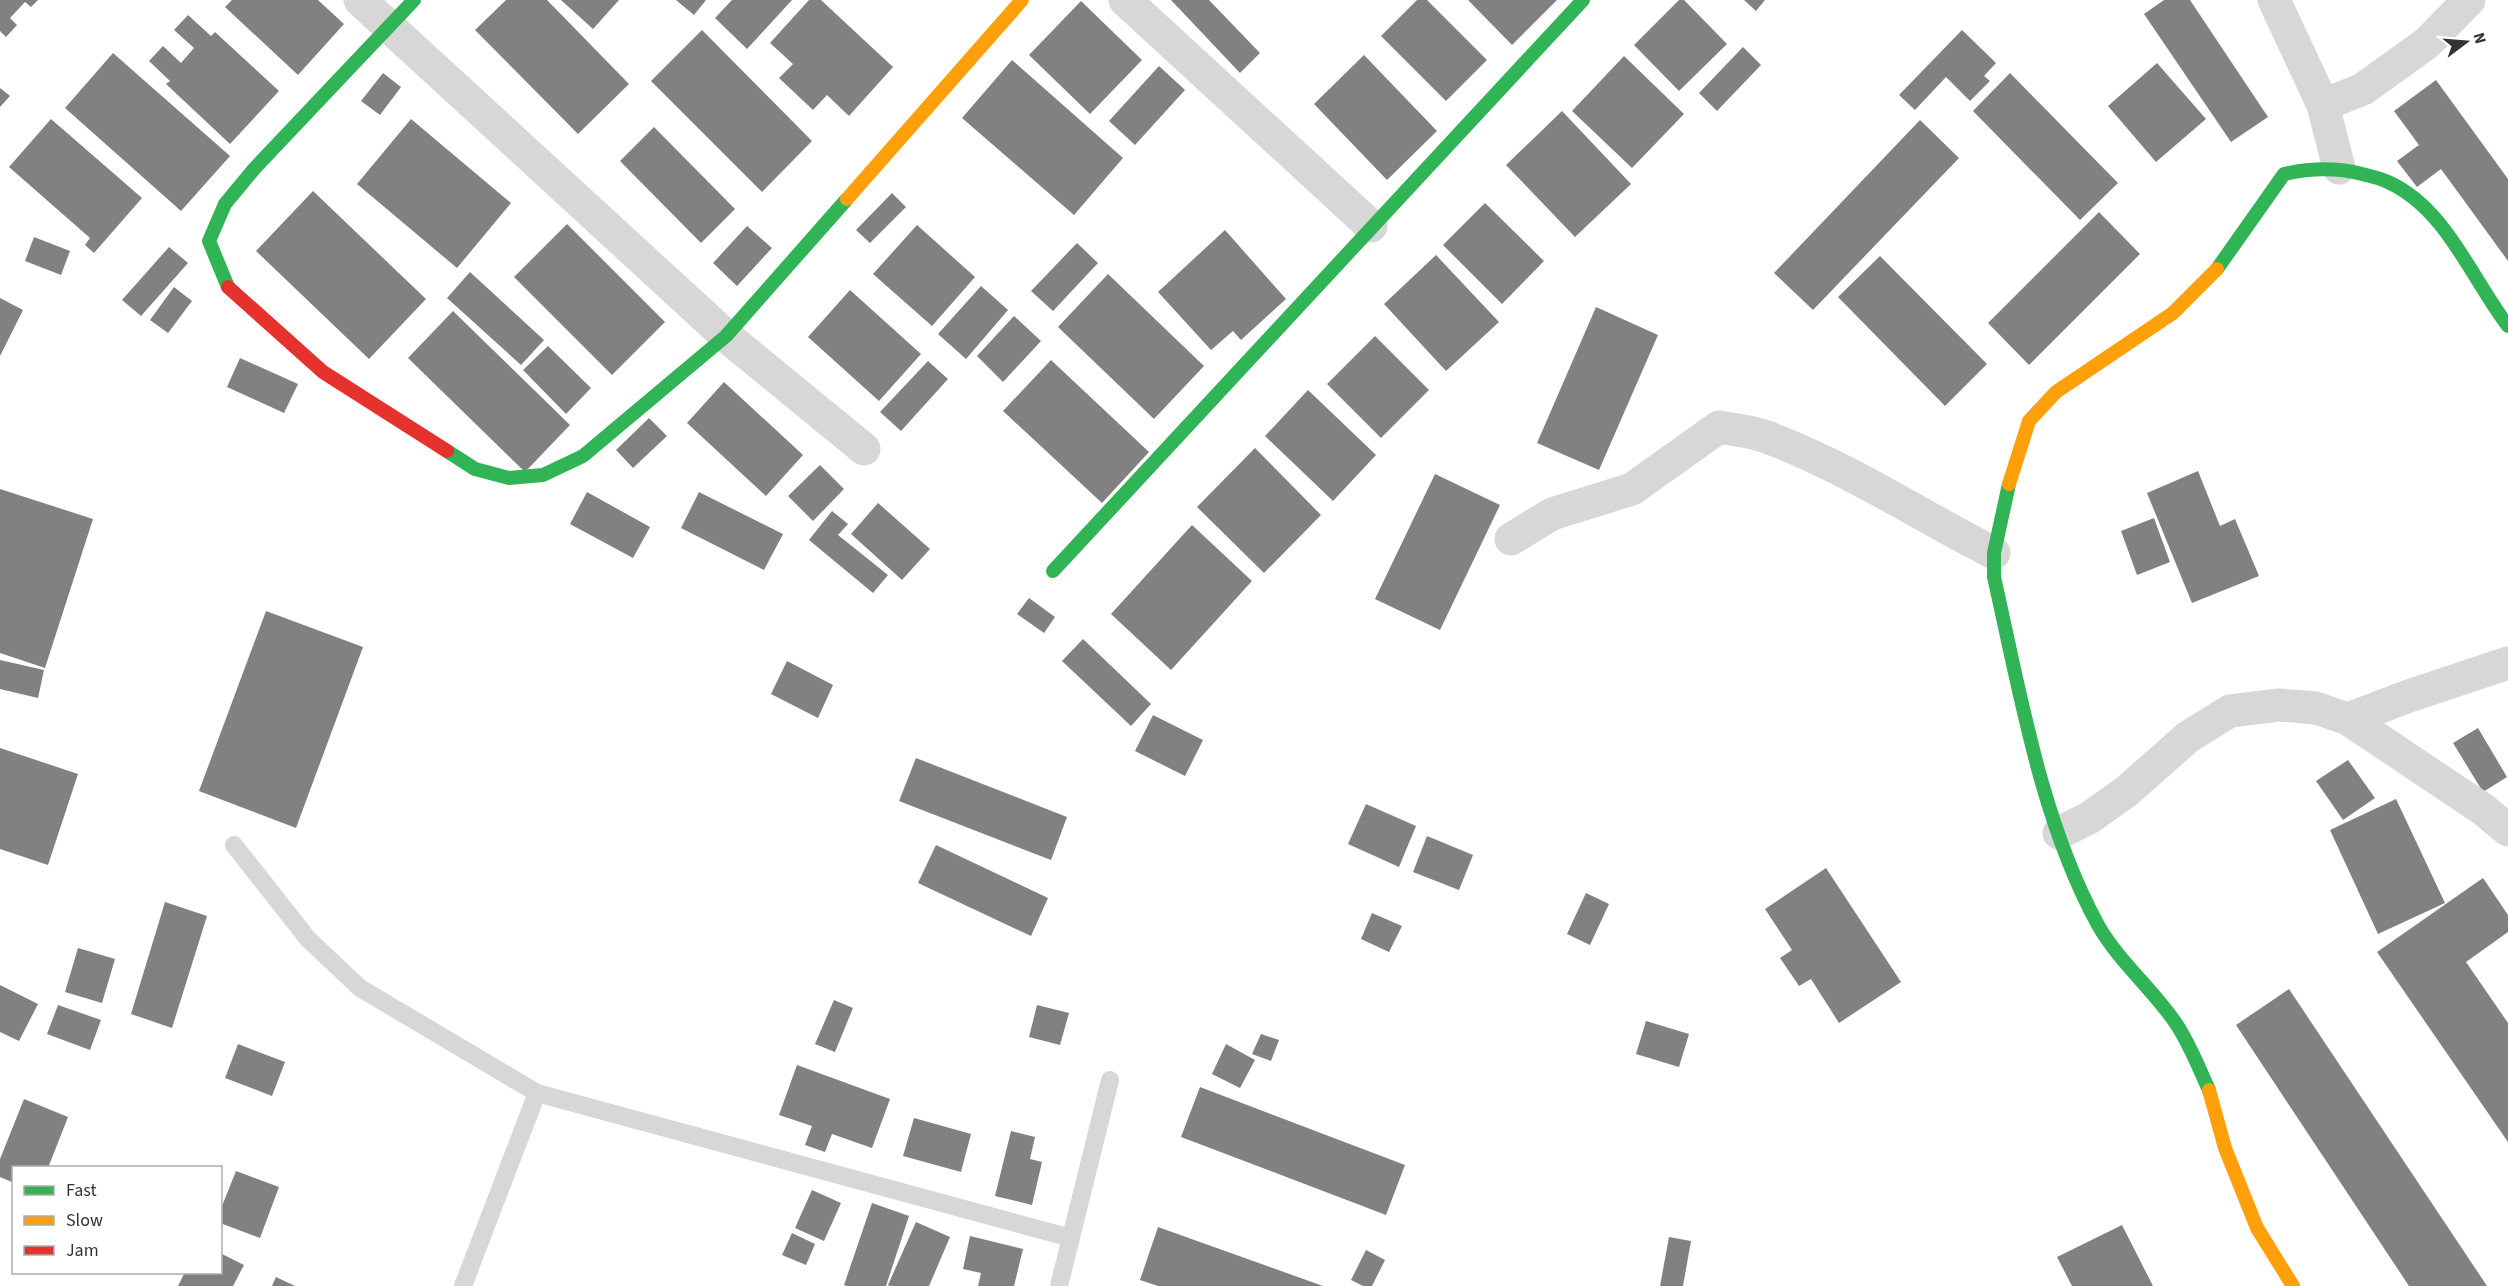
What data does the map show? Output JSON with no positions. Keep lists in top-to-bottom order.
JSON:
{
  "legend": ["Fast", "Slow", "Jam"],
  "north": "right"
}
